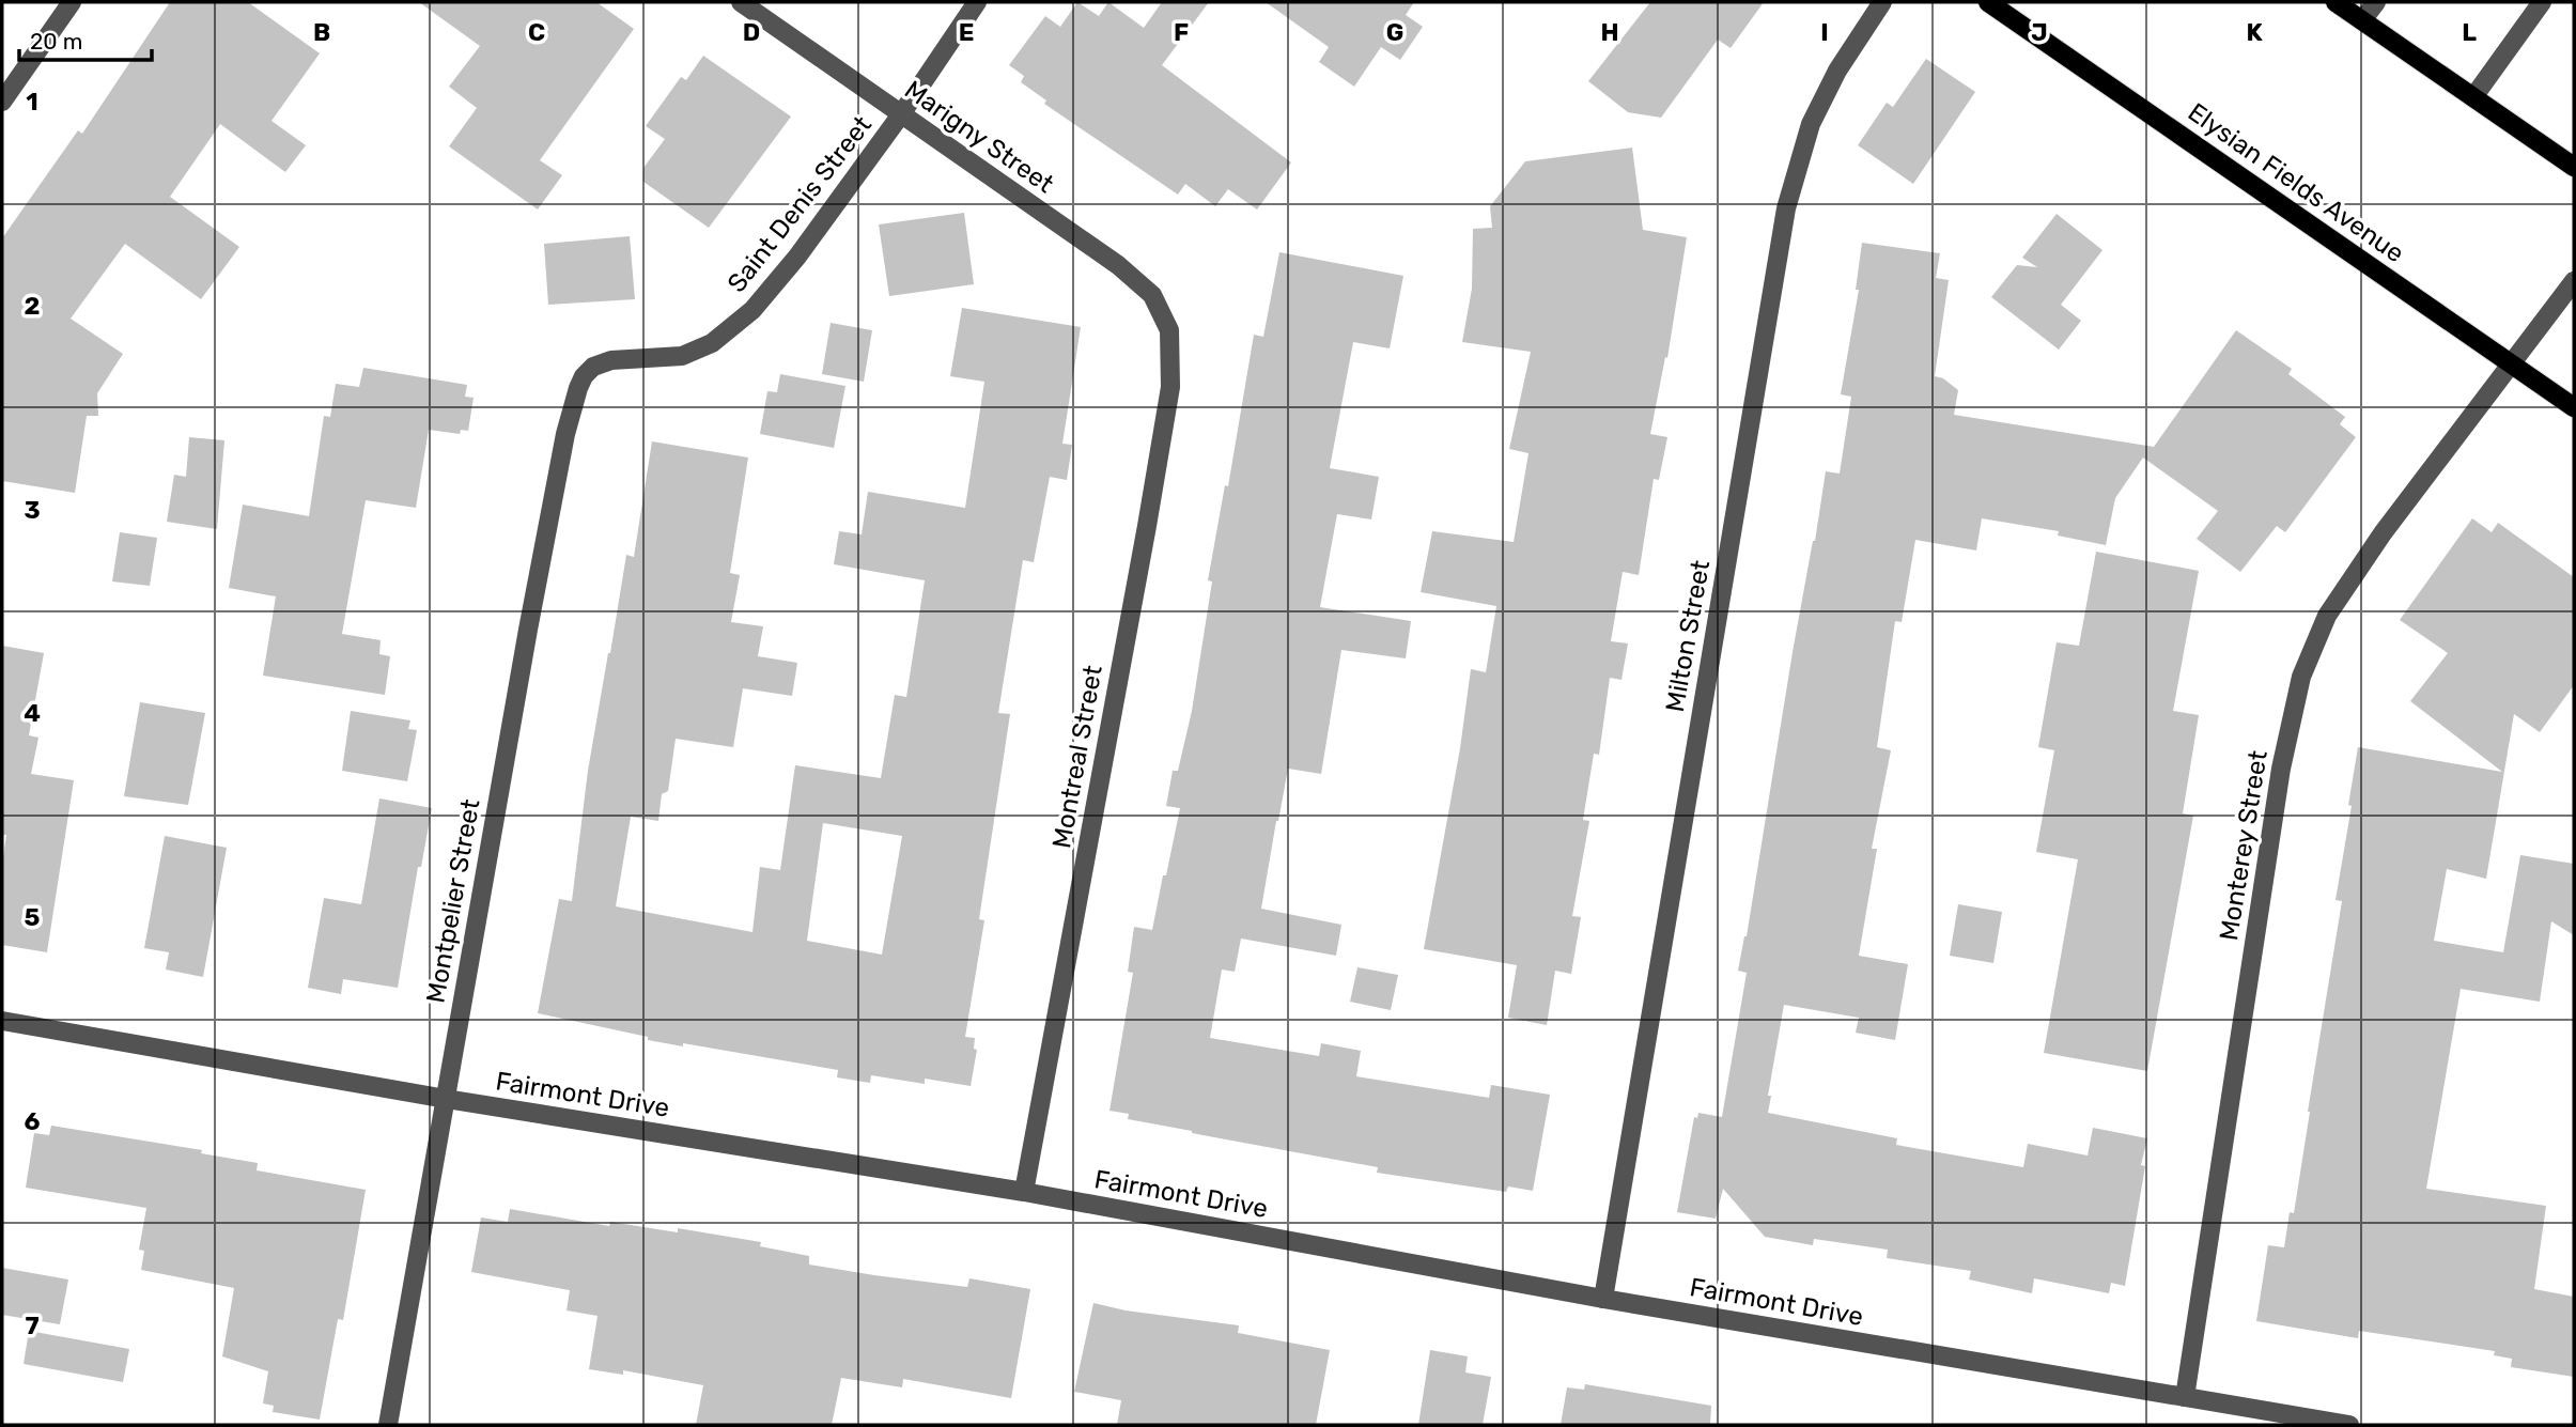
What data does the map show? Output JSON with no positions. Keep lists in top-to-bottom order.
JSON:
{
  "streets": {
    "main road": ["Elysian Fields Avenue"],
    "street": [
      "Marigny Street",
      "Saint Denis Street",
      "Milton Street",
      "Montreal Street",
      "Monterey Street",
      "Montpelier Street",
      "Fairmont Drive"
    ]
  },
  "crossings": [
    ["Marigny Street", "Saint Denis Street"],
    ["Marigny Street", "Montreal Street"],
    ["Elysian Fields Avenue", "Monterey Street"],
    ["Saint Denis Street", "Montpelier Street"],
    ["Milton Street", "Fairmont Drive"],
    ["Montreal Street", "Fairmont Drive"],
    ["Monterey Street", "Fairmont Drive"],
    ["Montpelier Street", "Fairmont Drive"]
  ],
  "scale_bar": "20 m",
  "grid": {
    "columns": [
      "B",
      "C",
      "D",
      "E",
      "F",
      "G",
      "H",
      "I",
      "J",
      "K",
      "L"
    ],
    "rows": [
      "1",
      "2",
      "3",
      "4",
      "5",
      "6",
      "7"
    ]
  }
}
